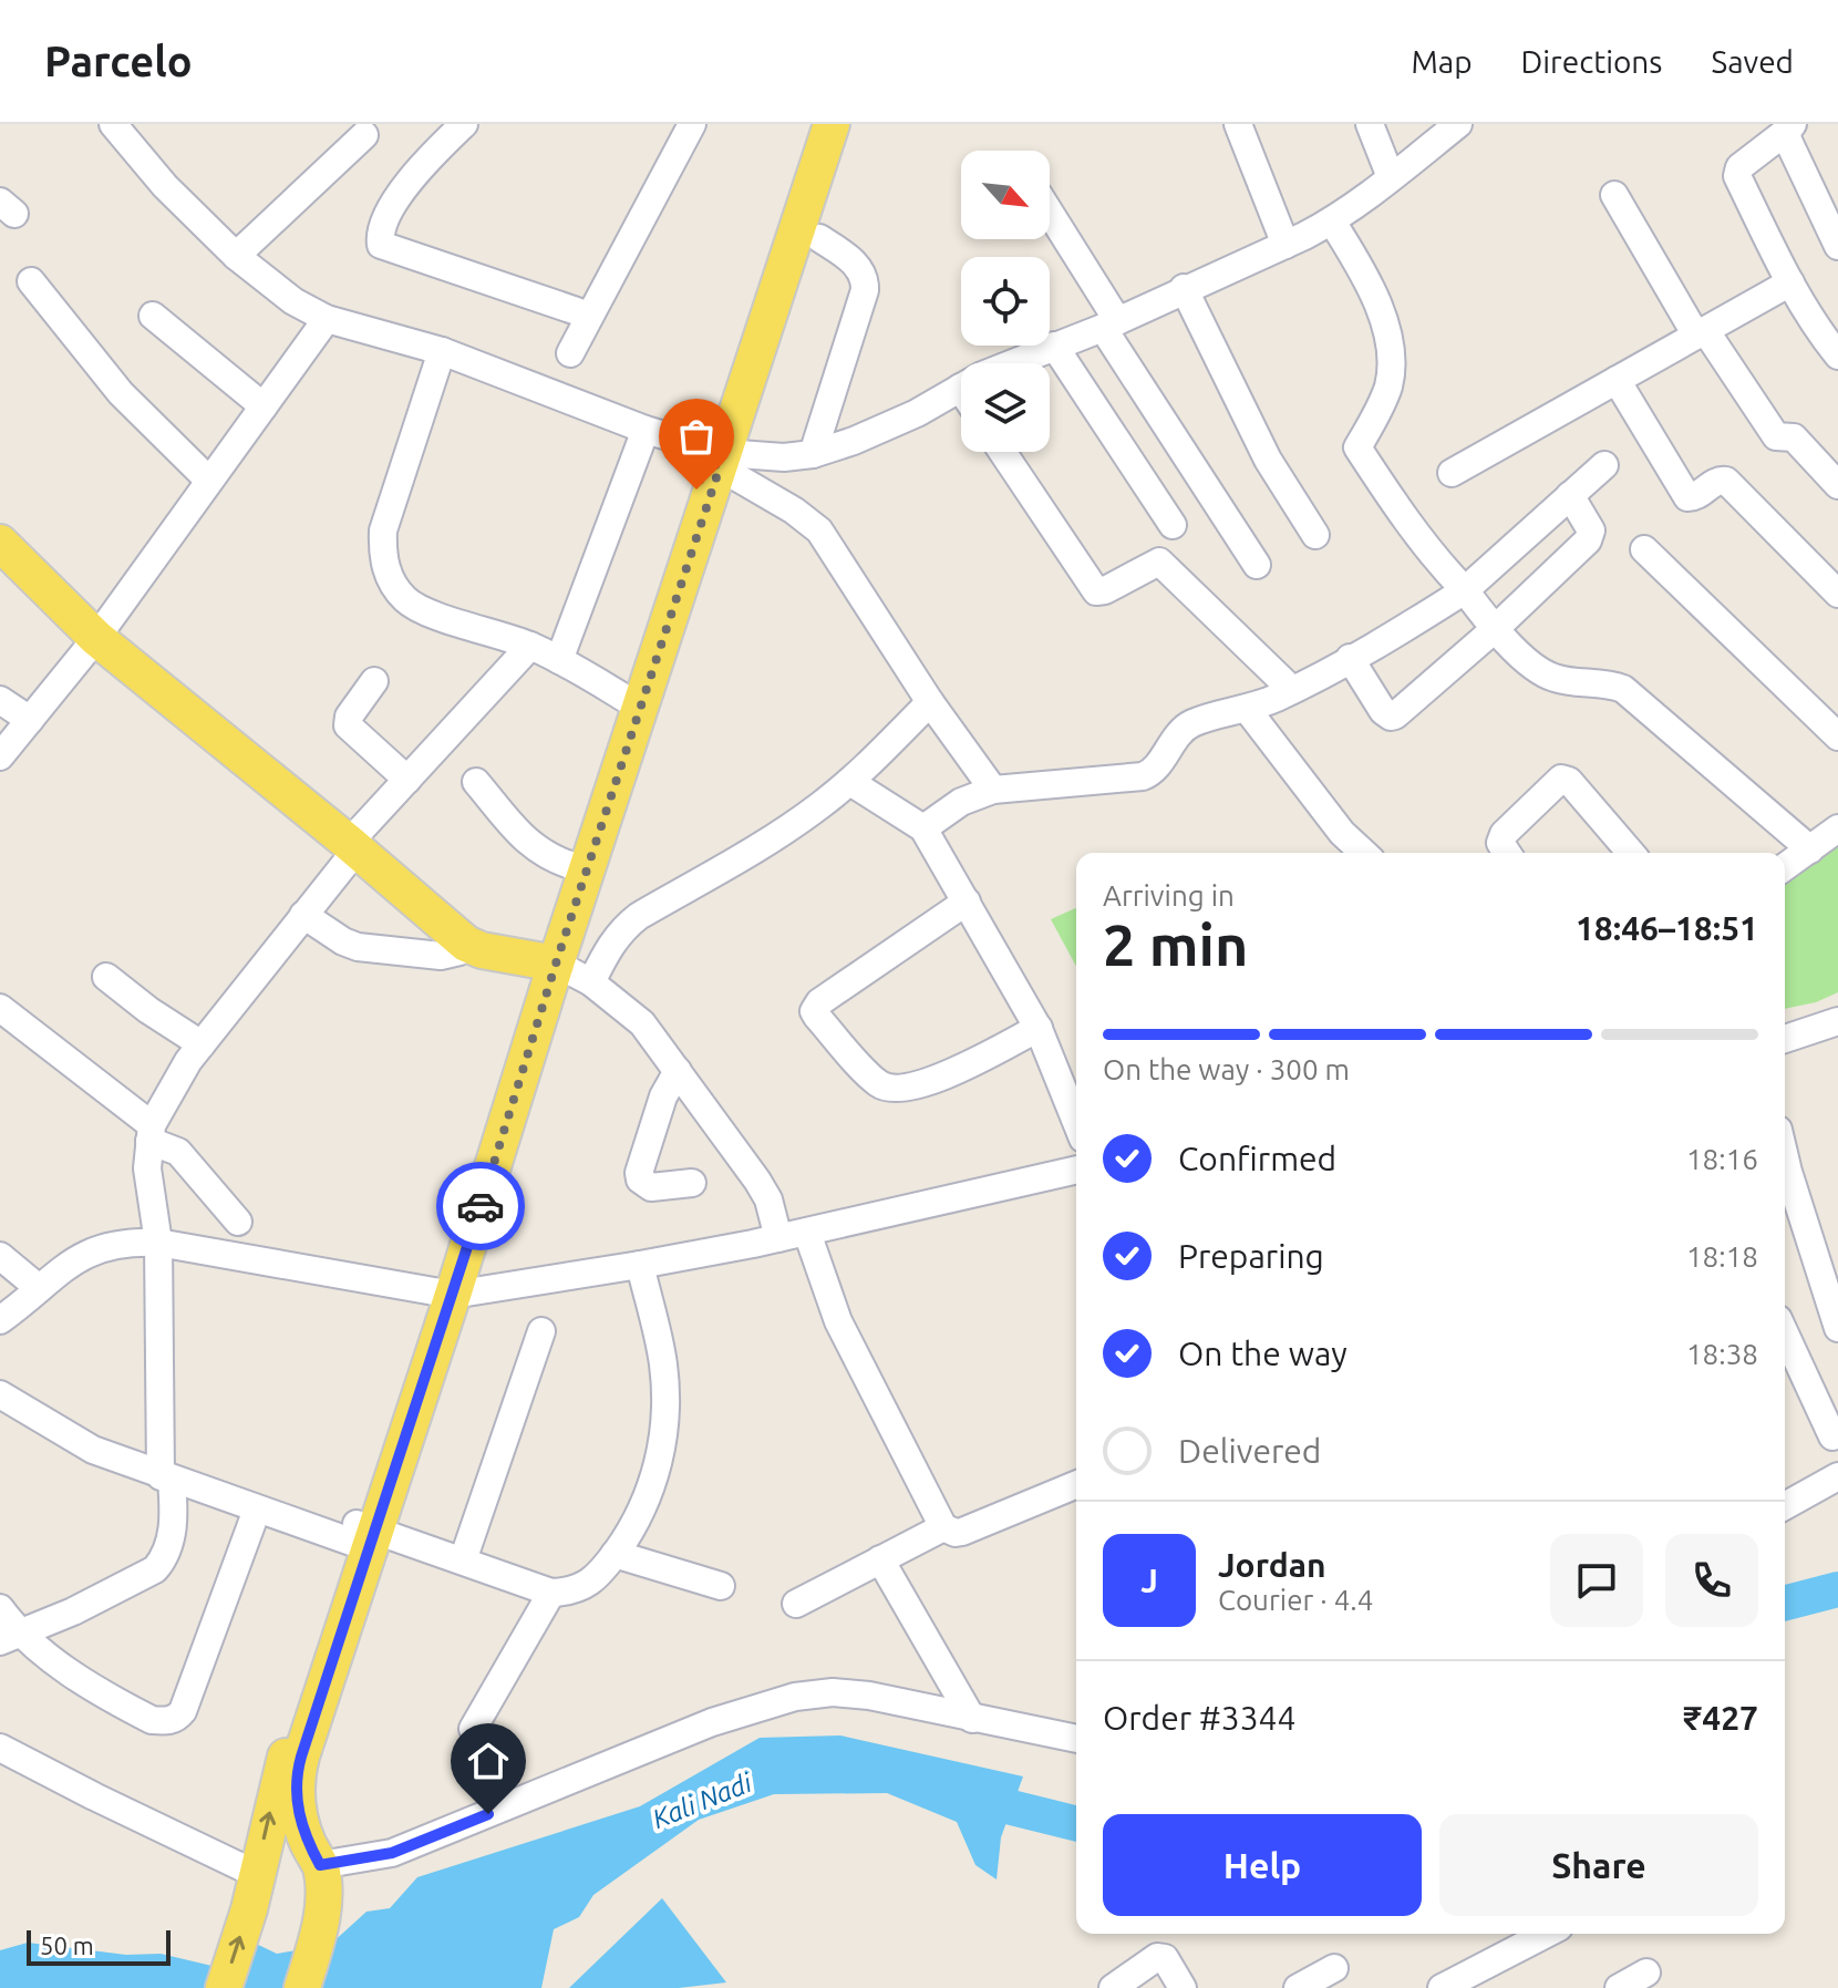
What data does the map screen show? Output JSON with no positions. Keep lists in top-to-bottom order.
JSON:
{
  "water": ["Kali Nadi"],
  "scale_bar": "50 m",
  "north": "bottom right",
  "page": {
    "header": "Parcelo",
    "nav": ["Map", "Directions", "Saved"],
    "heading": ["2 min", "Arriving in", "18:46–18:51"],
    "panel": [
      "Jordan",
      "Courier · 4.4",
      "Order #3344",
      "₹427"
    ],
    "bar": "On the way · 300 m",
    "list": [
      ["Confirmed", "18:16"],
      ["Preparing", "18:18"],
      ["On the way", "18:38"],
      "Delivered"
    ],
    "round": "J",
    "buttons": ["Help", "Share"],
    "scale": "50 m"
  }
}
